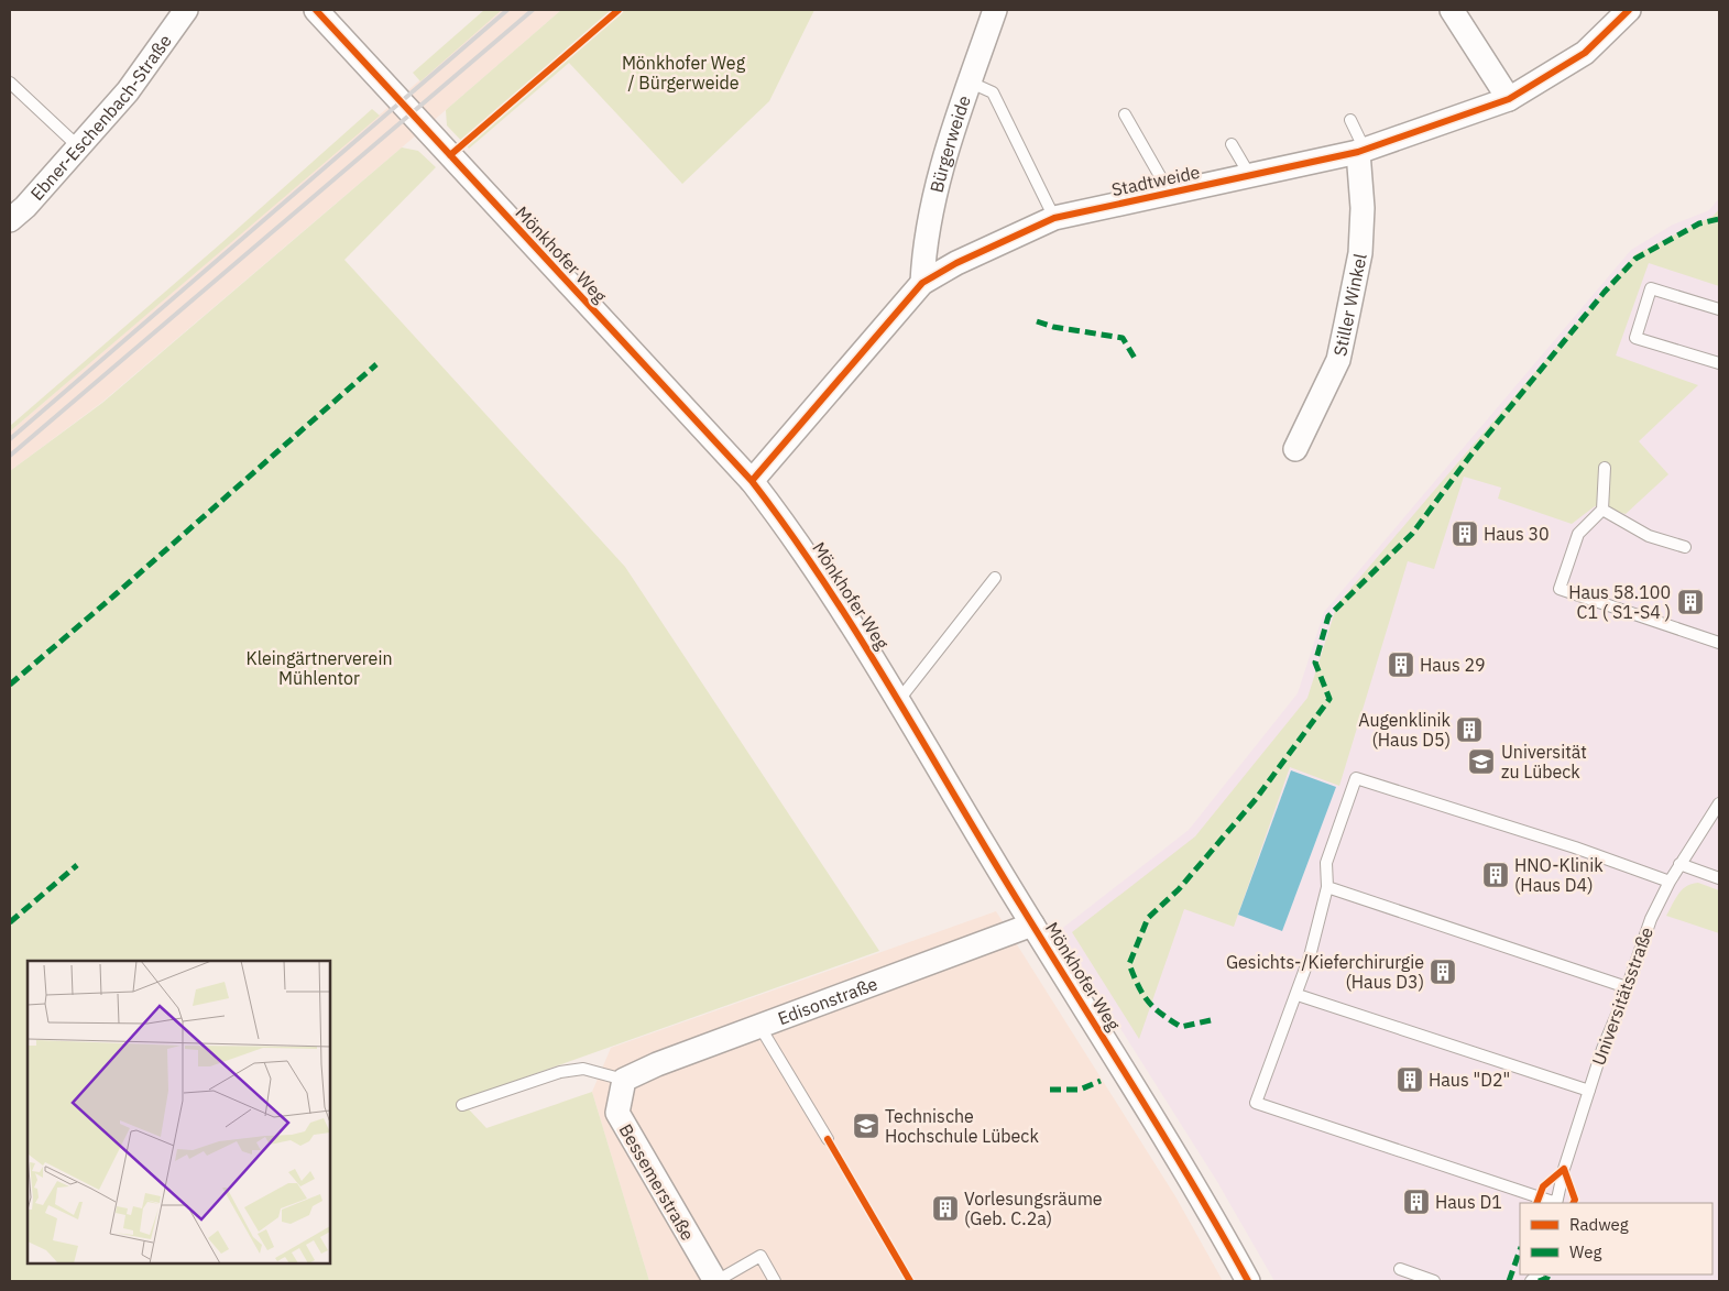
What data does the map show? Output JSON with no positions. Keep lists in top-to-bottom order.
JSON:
{
  "streets": {
    "street": [
      "Ebner-Eschenbach-Straße",
      "Bürgerweide",
      "Stadtweide",
      "Mönkhofer Weg",
      "Stiller Winkel",
      "Edisonstraße",
      "Bessemerstraße"
    ],
    "lane": ["Universitätsstraße"]
  },
  "crossings": [
    ["Bürgerweide", "Stadtweide"],
    ["Stadtweide", "Mönkhofer Weg"],
    ["Stadtweide", "Stiller Winkel"],
    ["Mönkhofer Weg", "Edisonstraße"],
    ["Edisonstraße", "Bessemerstraße"]
  ],
  "parks": ["Mönkhofer Weg / Bürgerweide", "Kleingärtnerverein Mühlentor"],
  "places": {
    "building": [
      "Haus 30",
      "Haus 58.100 C1 ( S1-S4 )",
      "Haus 29",
      "Augenklinik (Haus D5)",
      "HNO-Klinik (Haus D4)",
      "Gesichts-/Kieferchirurgie (Haus D3)",
      "Haus \"D2\"",
      "Haus D1",
      "Vorlesungsräume (Geb. C.2a)"
    ],
    "school or university": ["Universität zu Lübeck", "Technische Hochschule Lübeck"]
  },
  "legend": ["Radweg", "Weg"]
}
